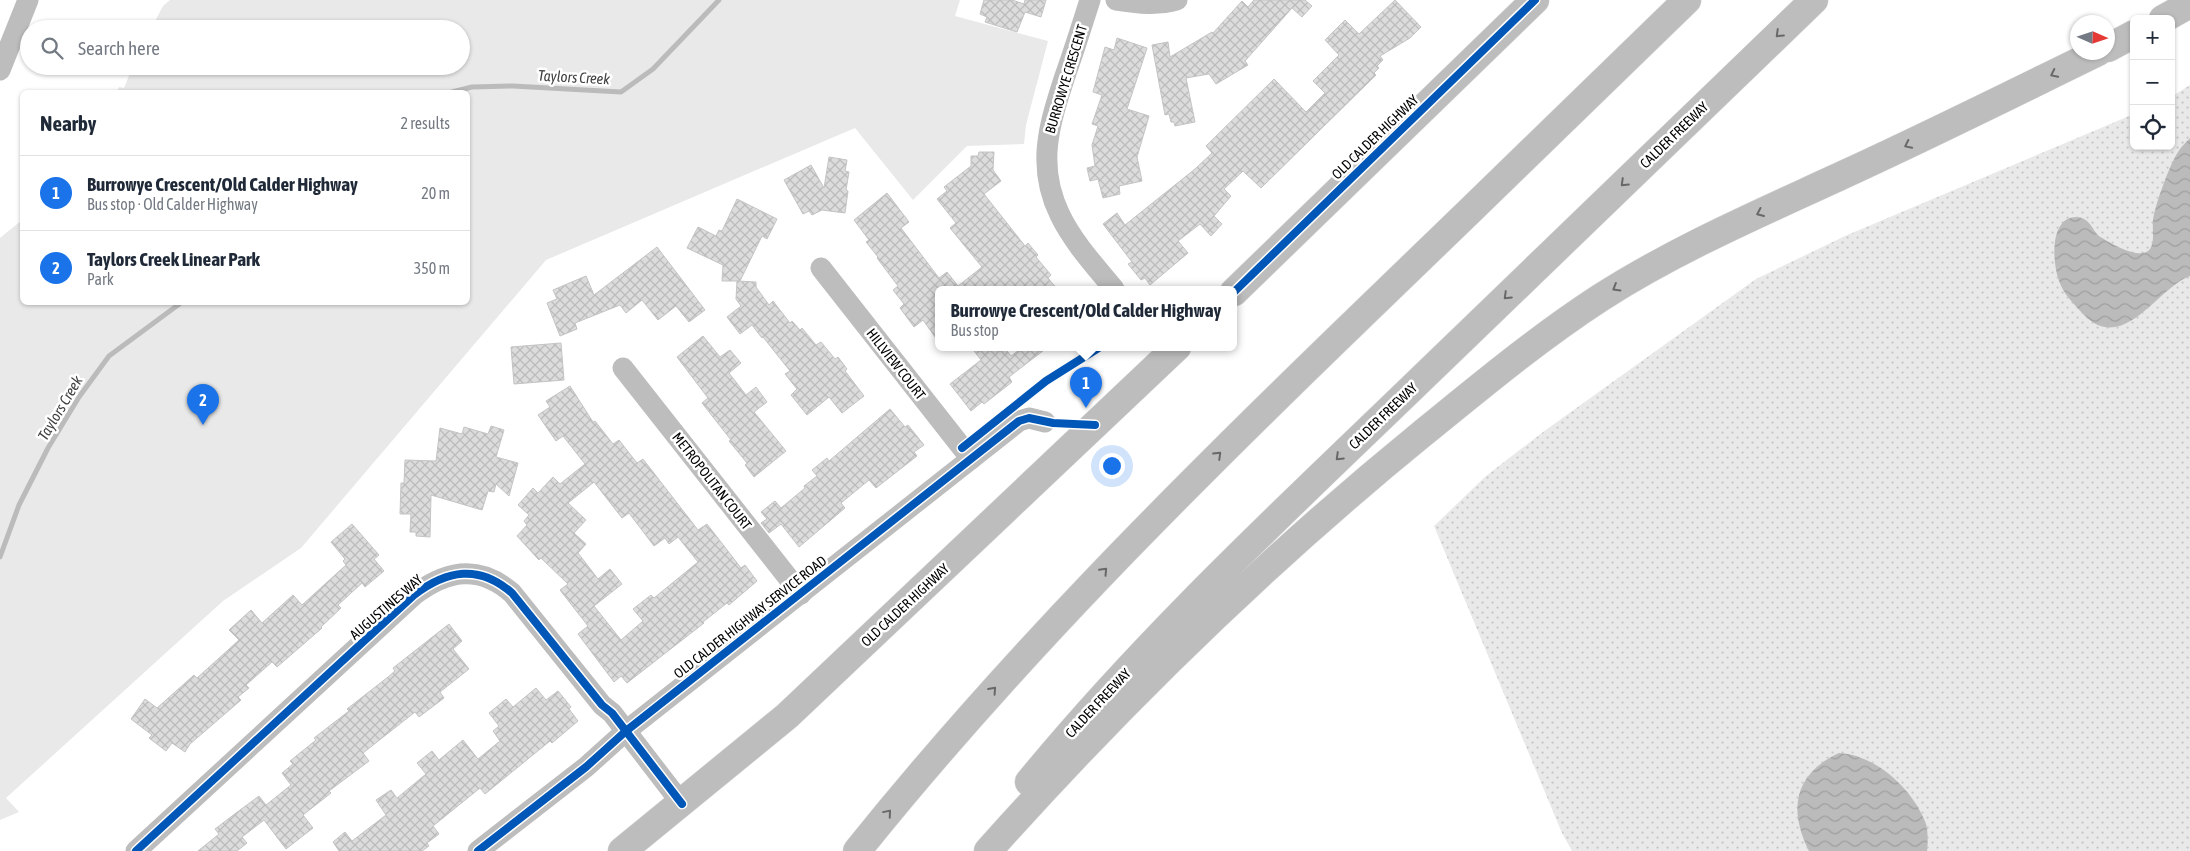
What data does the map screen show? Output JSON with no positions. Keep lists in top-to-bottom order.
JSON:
{
  "streets": {
    "main road": ["CALDER FREEWAY", "OLD CALDER HIGHWAY"],
    "street": [
      "BURROWYE CRESCENT",
      "HILLVIEW COURT",
      "METROPOLITAN COURT",
      "AUGUSTINES WAY",
      "OLD CALDER HIGHWAY SERVICE ROAD"
    ]
  },
  "crossings": [
    ["OLD CALDER HIGHWAY", "AUGUSTINES WAY"],
    ["HILLVIEW COURT", "OLD CALDER HIGHWAY SERVICE ROAD"],
    ["METROPOLITAN COURT", "OLD CALDER HIGHWAY SERVICE ROAD"],
    ["AUGUSTINES WAY", "OLD CALDER HIGHWAY SERVICE ROAD"]
  ],
  "water": ["Taylors Creek"],
  "north": "right",
  "page": {
    "map_buttons": ["+", "−"],
    "search": "Search here",
    "heading": ["Nearby", "2 results"],
    "list": [
      {
        "mark": "1",
        "name": "Burrowye Crescent/Old Calder Highway",
        "note": "Bus stop · Old Calder Highway",
        "value": "20 m"
      },
      {
        "mark": "2",
        "name": "Taylors Creek Linear Park",
        "note": "Park",
        "value": "350 m"
      }
    ],
    "popup": ["Burrowye Crescent/Old Calder Highway", "Bus stop"],
    "pins": ["1", "2"]
  }
}
